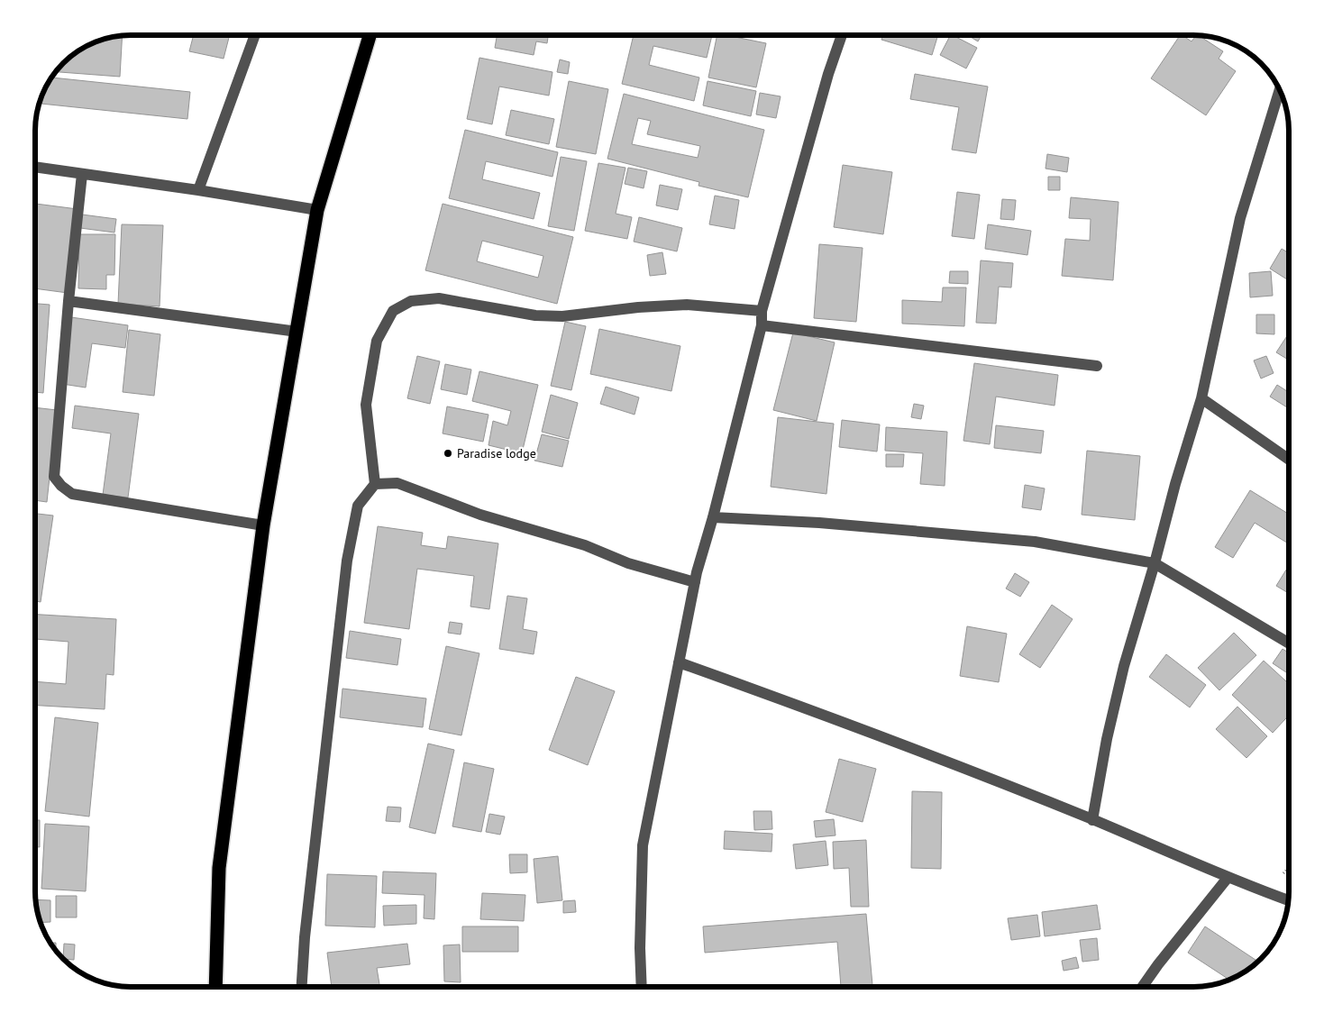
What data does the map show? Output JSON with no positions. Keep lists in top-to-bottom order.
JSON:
{
  "places": ["Paradise lodge"]
}
